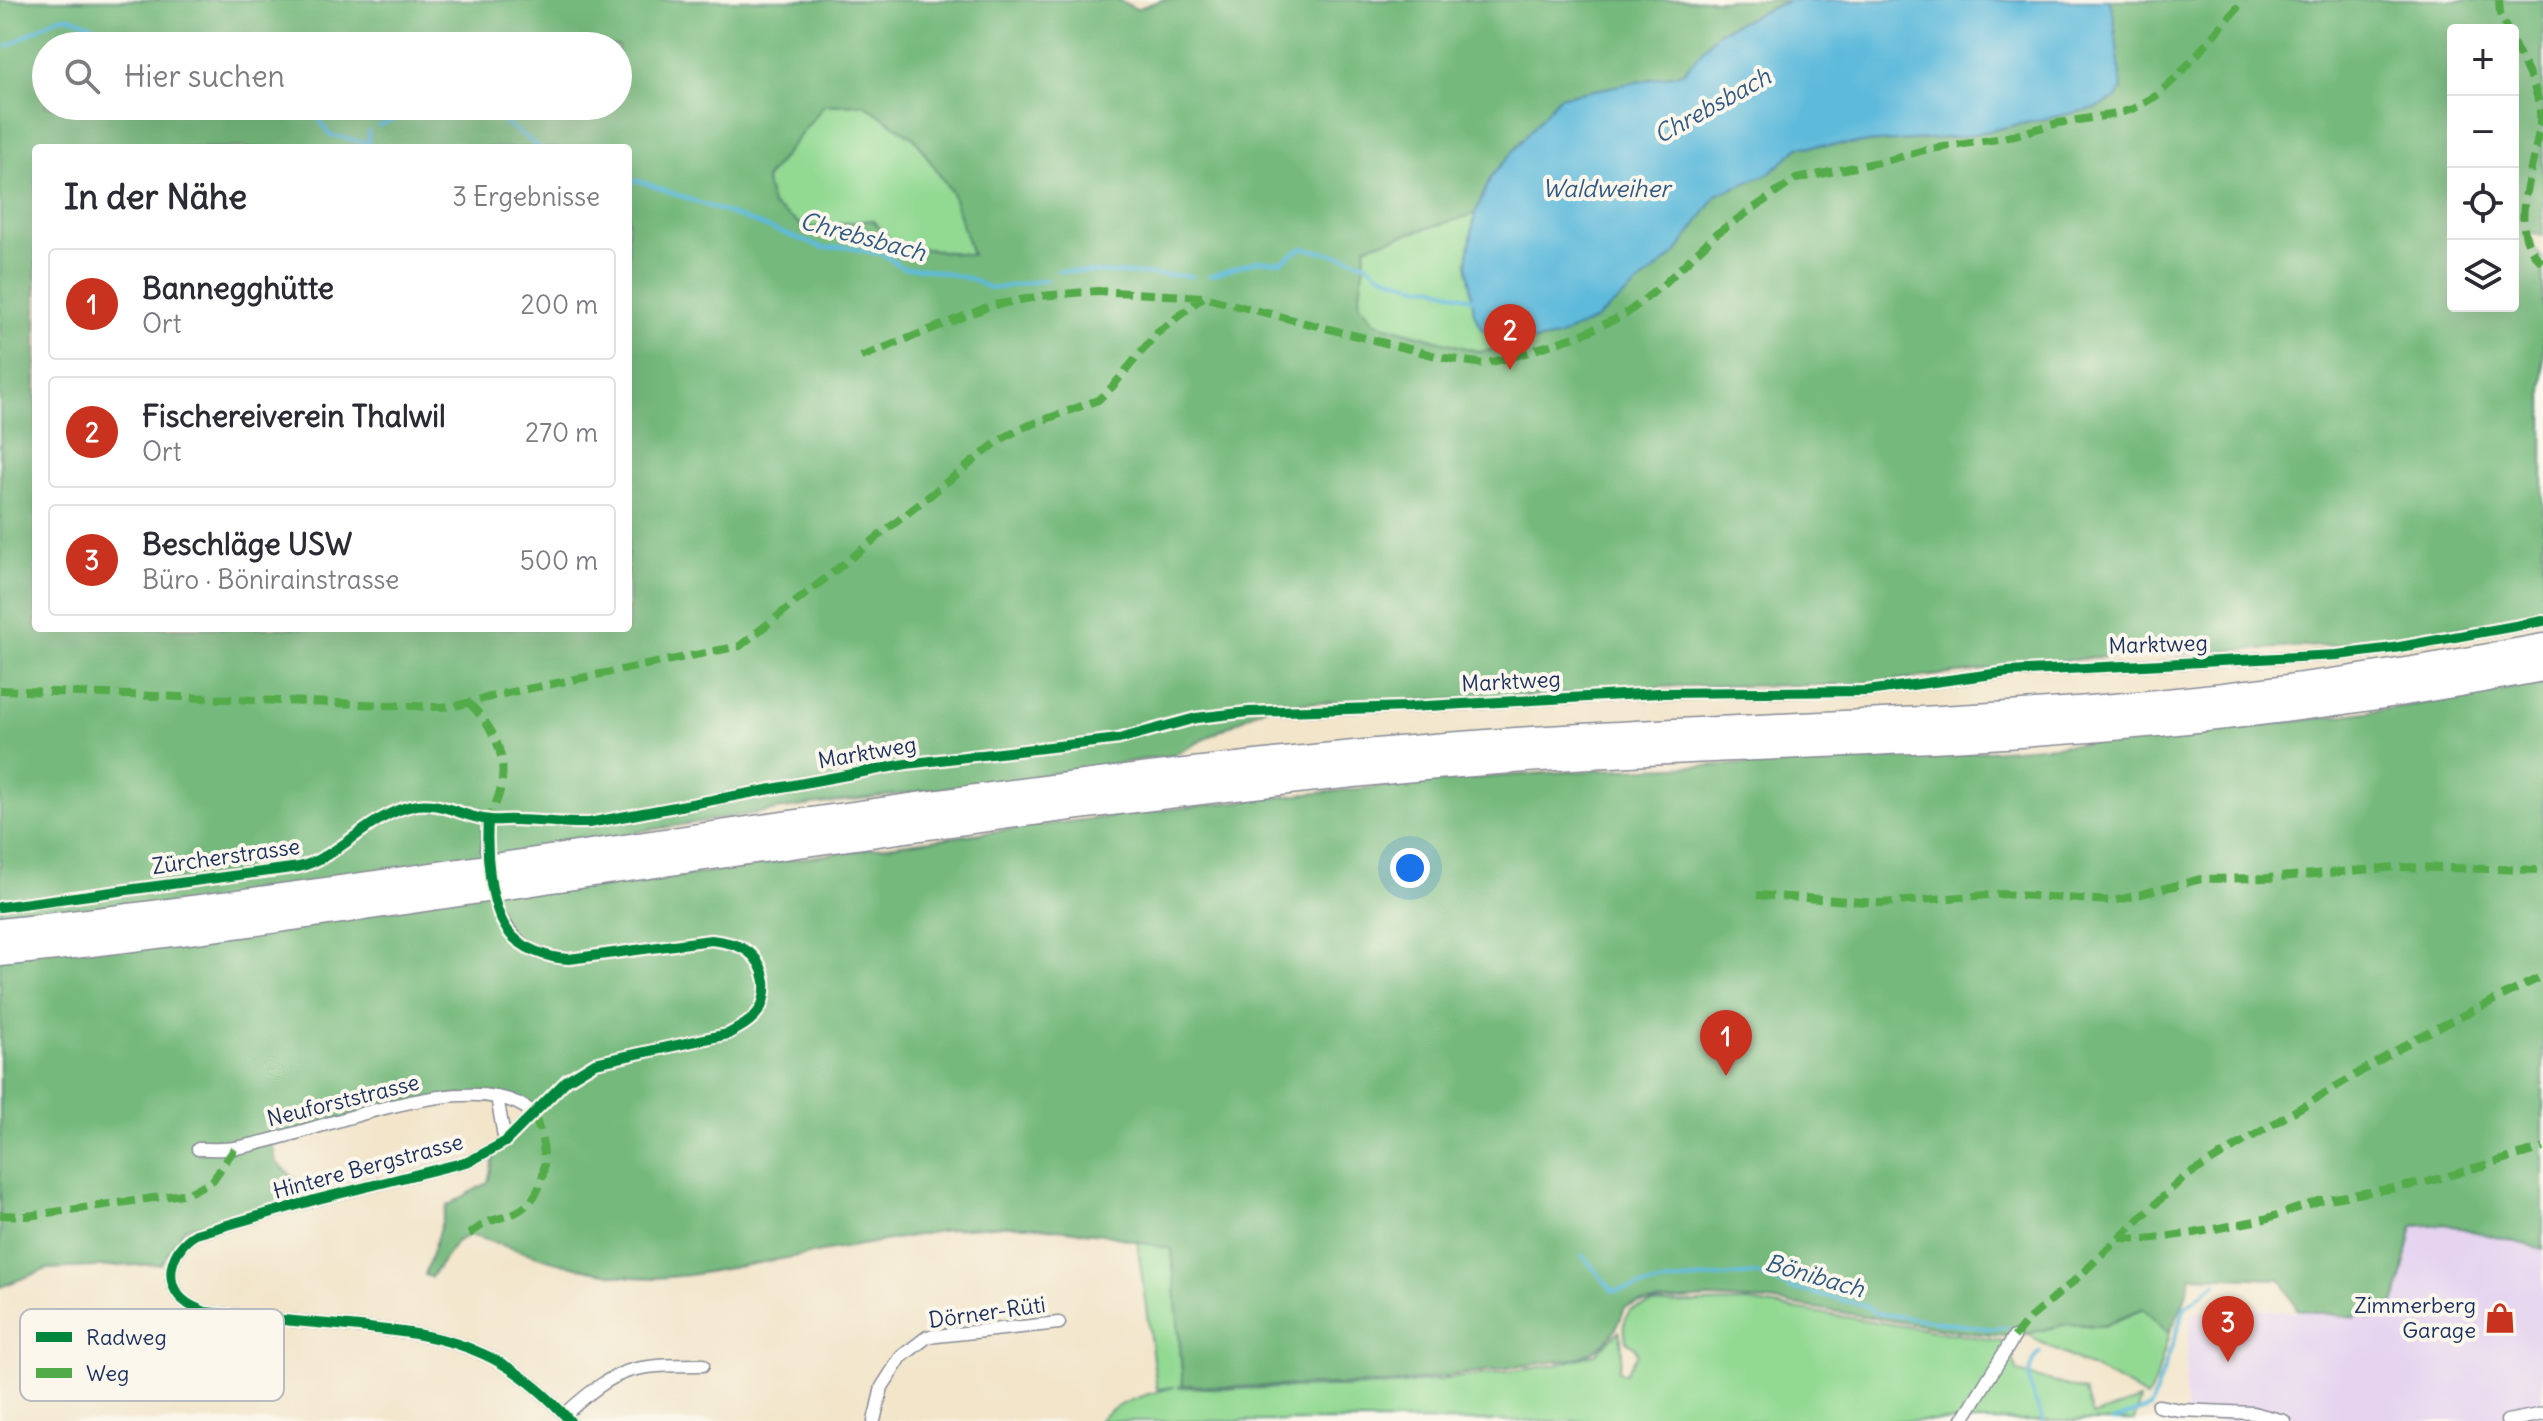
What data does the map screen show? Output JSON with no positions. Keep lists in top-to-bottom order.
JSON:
{
  "streets": {
    "street": [
      "Marktweg",
      "Zürcherstrasse",
      "Neuforststrasse",
      "Hintere Bergstrasse",
      "Dörner-Rüti"
    ]
  },
  "crossings": [
    ["Marktweg", "Zürcherstrasse"],
    ["Neuforststrasse", "Hintere Bergstrasse"]
  ],
  "water": ["Chrebsbach", "Waldweiher", "Bönibach"],
  "places": {
    "shop": ["Zimmerberg Garage"]
  },
  "legend": ["Radweg", "Weg"],
  "page": {
    "map_buttons": ["+", "−"],
    "search": "Hier suchen",
    "heading": ["In der Nähe", "3 Ergebnisse"],
    "list": [
      {
        "mark": "1",
        "name": "Bannegghütte",
        "note": "Ort",
        "value": "200 m"
      },
      {
        "mark": "2",
        "name": "Fischereiverein Thalwil",
        "note": "Ort",
        "value": "270 m"
      },
      {
        "mark": "3",
        "name": "Beschläge USW",
        "note": "Büro · Bönirainstrasse",
        "value": "500 m"
      }
    ],
    "pins": ["2", "1", "3"]
  }
}
